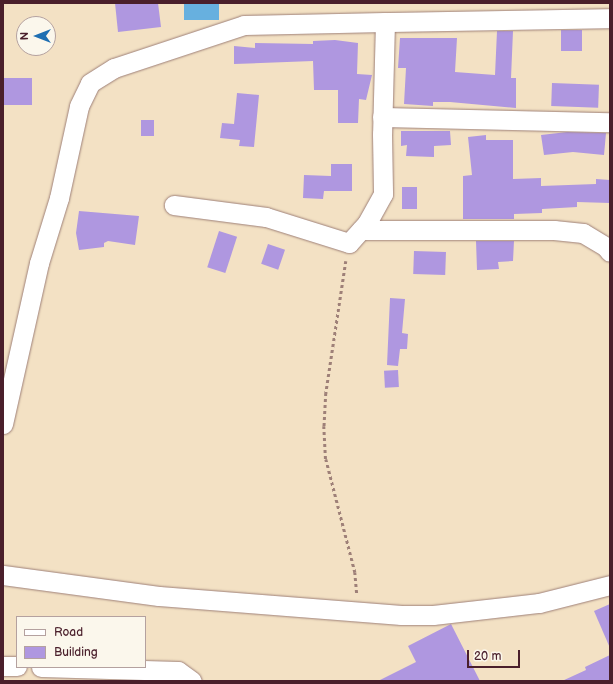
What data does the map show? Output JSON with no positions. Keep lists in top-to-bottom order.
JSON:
{
  "legend": ["Road", "Building"],
  "scale_bar": "20 m",
  "north": "left"
}
